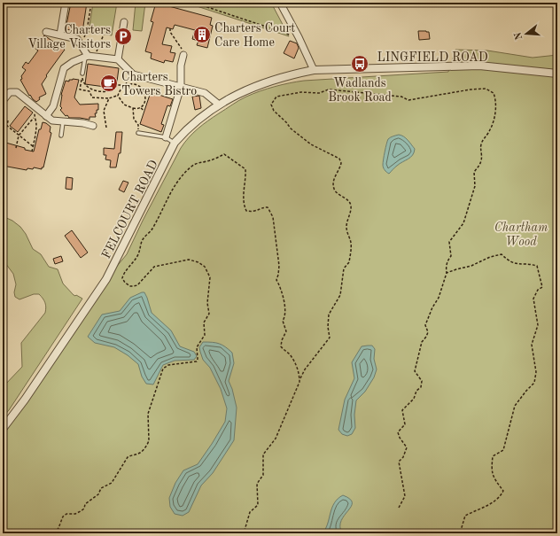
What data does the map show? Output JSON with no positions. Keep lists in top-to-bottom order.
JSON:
{
  "streets": {
    "street": ["LINGFIELD ROAD", "FELCOURT ROAD"]
  },
  "crossings": [
    ["LINGFIELD ROAD", "FELCOURT ROAD"]
  ],
  "parks": ["Chartham Wood"],
  "places": {
    "building": ["Charters Court Care Home"],
    "parking": ["Charters Village Visitors"],
    "bus stop": ["Wadlands Brook Road"],
    "cafe": ["Charters Towers Bistro"]
  },
  "north": "left"
}
